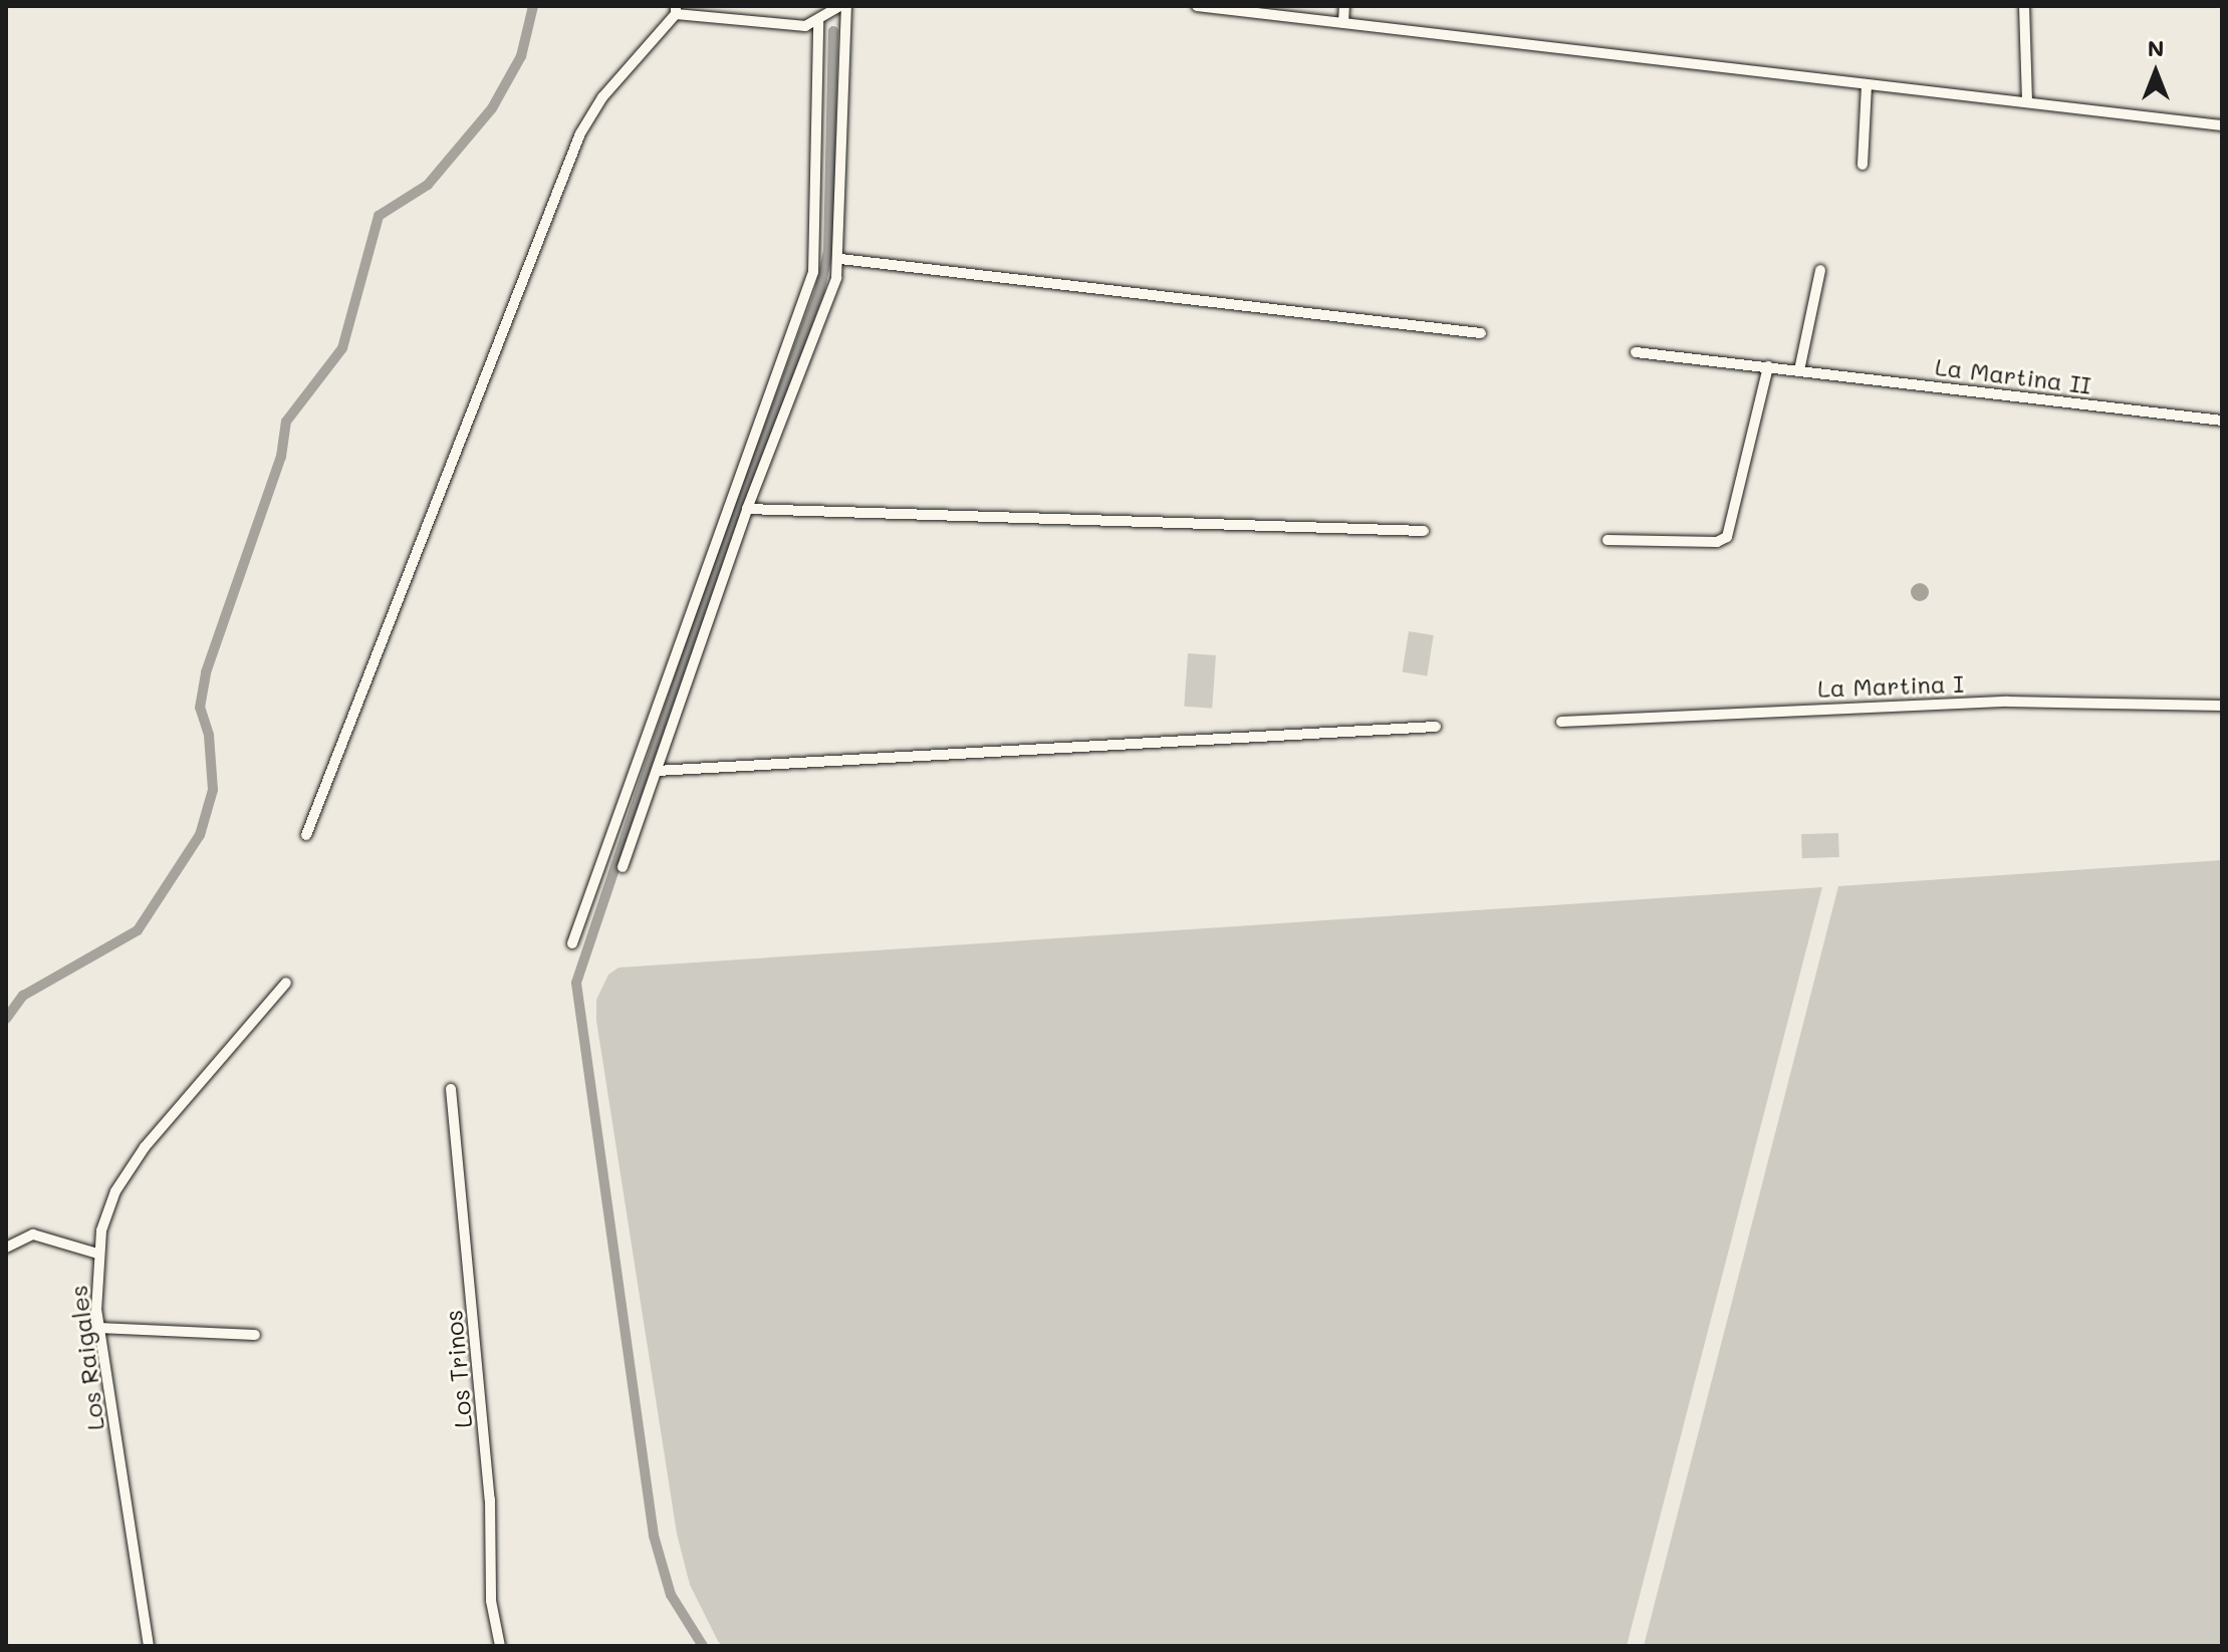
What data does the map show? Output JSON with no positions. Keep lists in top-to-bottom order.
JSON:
{
  "streets": {
    "street": [
      "La Martina II",
      "La Martina I",
      "Los Raigales",
      "Los Trinos"
    ]
  },
  "north": "top"
}
